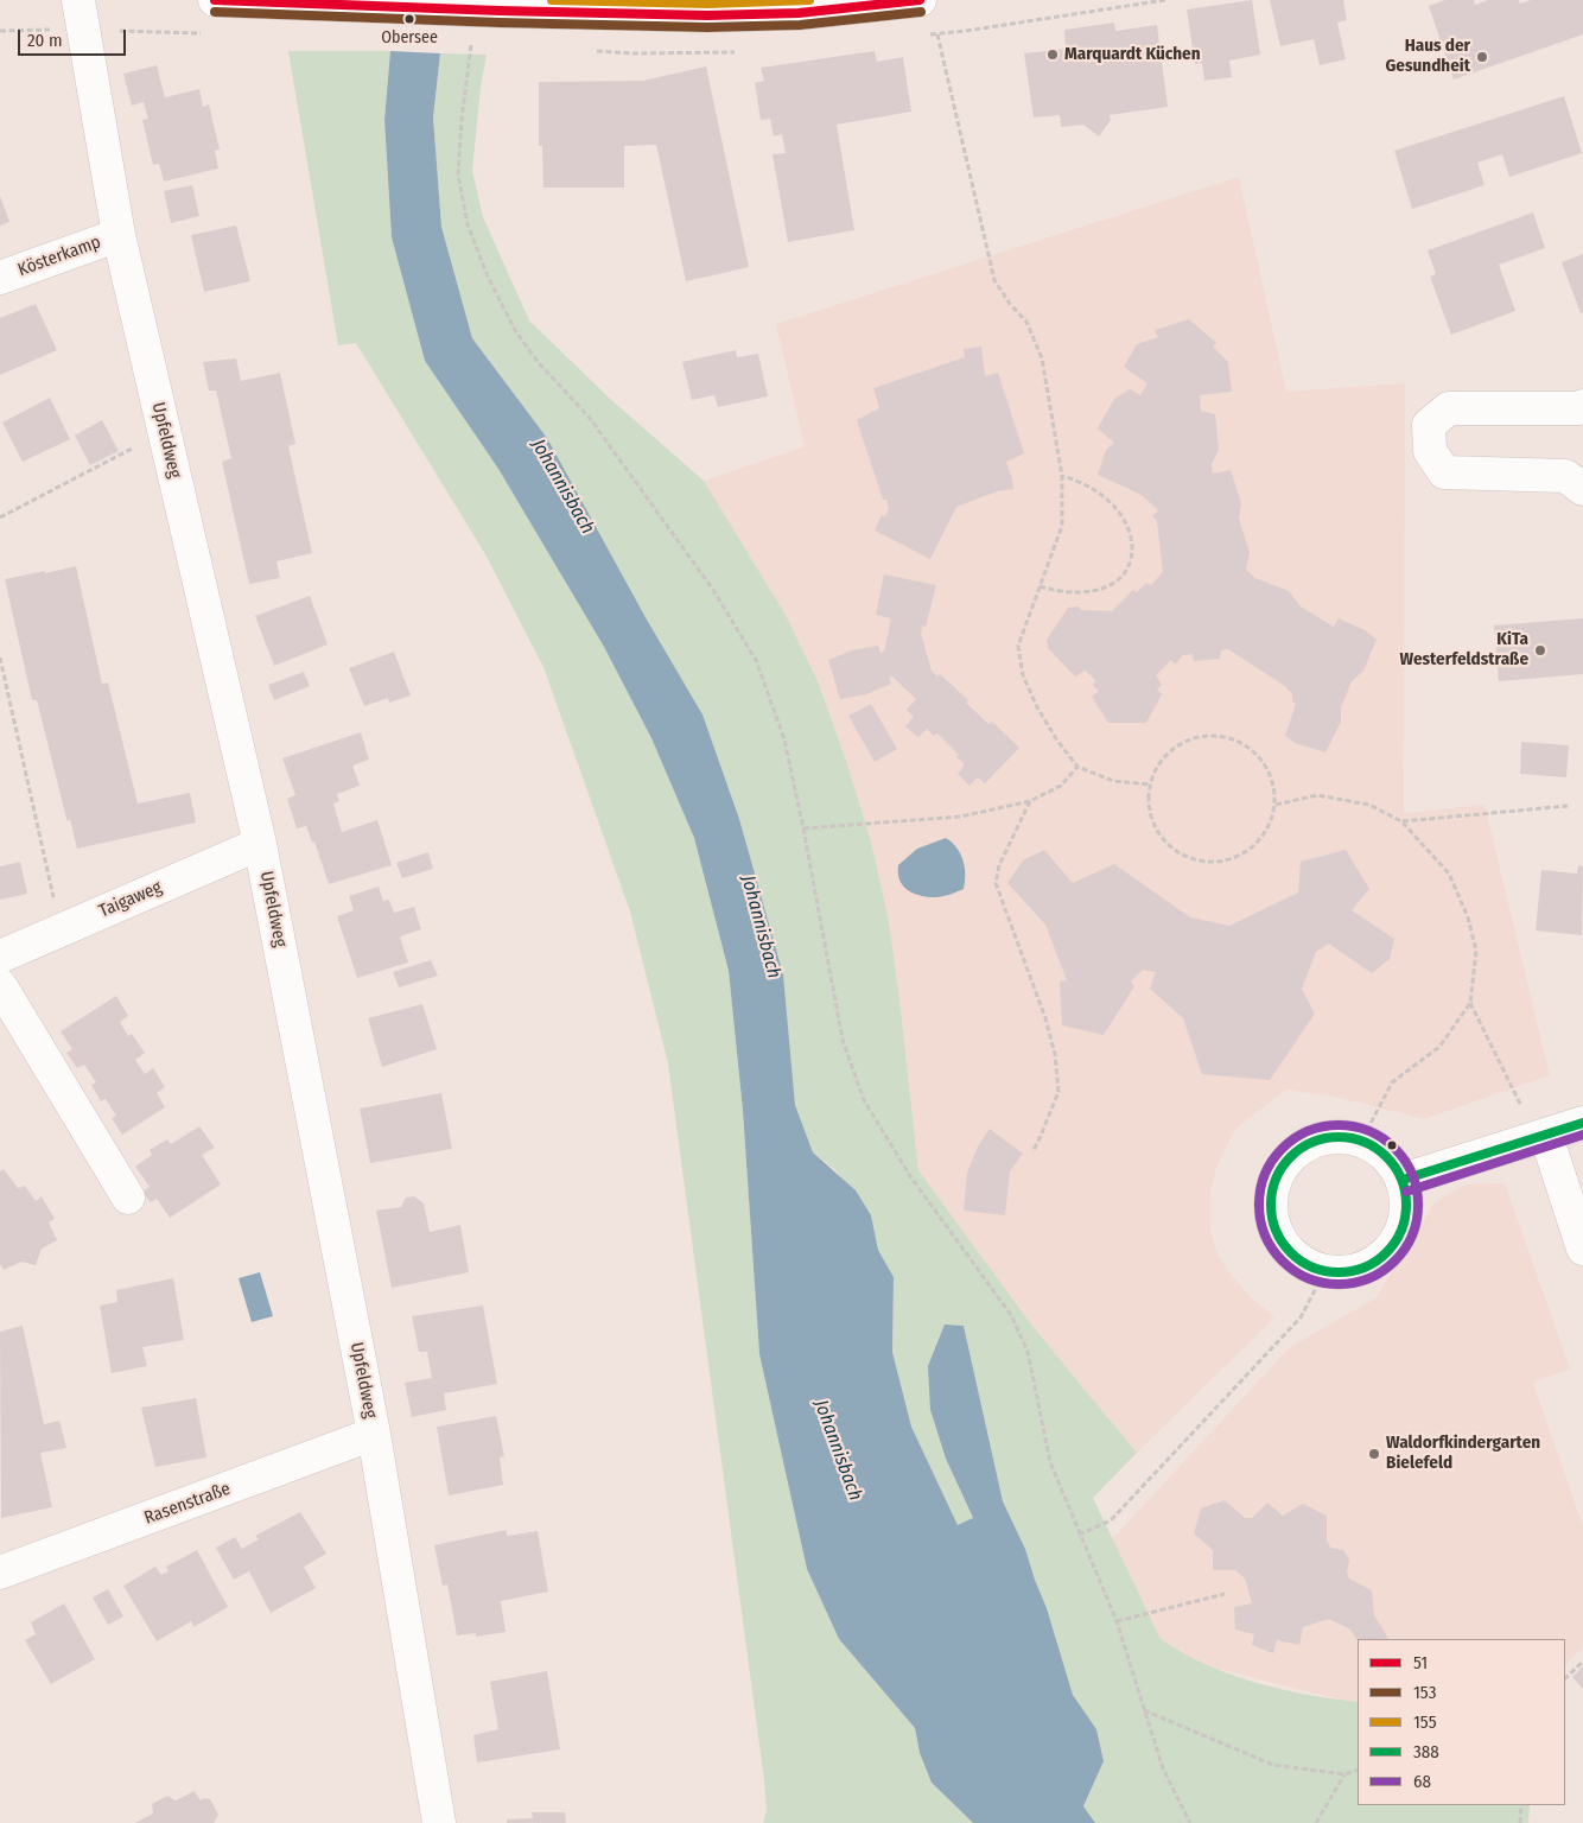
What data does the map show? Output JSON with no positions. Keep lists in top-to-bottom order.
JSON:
{
  "streets": {
    "street": [
      "Kösterkamp",
      "Upfeldweg",
      "Taigaweg",
      "Rasenstraße"
    ]
  },
  "crossings": [
    ["Kösterkamp", "Upfeldweg"],
    ["Upfeldweg", "Taigaweg"],
    ["Upfeldweg", "Rasenstraße"]
  ],
  "water": ["Johannisbach"],
  "places": [
    "Obersee",
    "Marquardt Küchen",
    "Haus der Gesundheit",
    "KiTa Westerfeldstraße",
    "Waldorfkindergarten Bielefeld"
  ],
  "lines": [
    "transit line 51",
    "transit line 155",
    "transit line 153",
    "transit line 388",
    "transit line 68"
  ],
  "legend": [
    "51",
    "153",
    "155",
    "388",
    "68"
  ],
  "scale_bar": "20 m"
}
